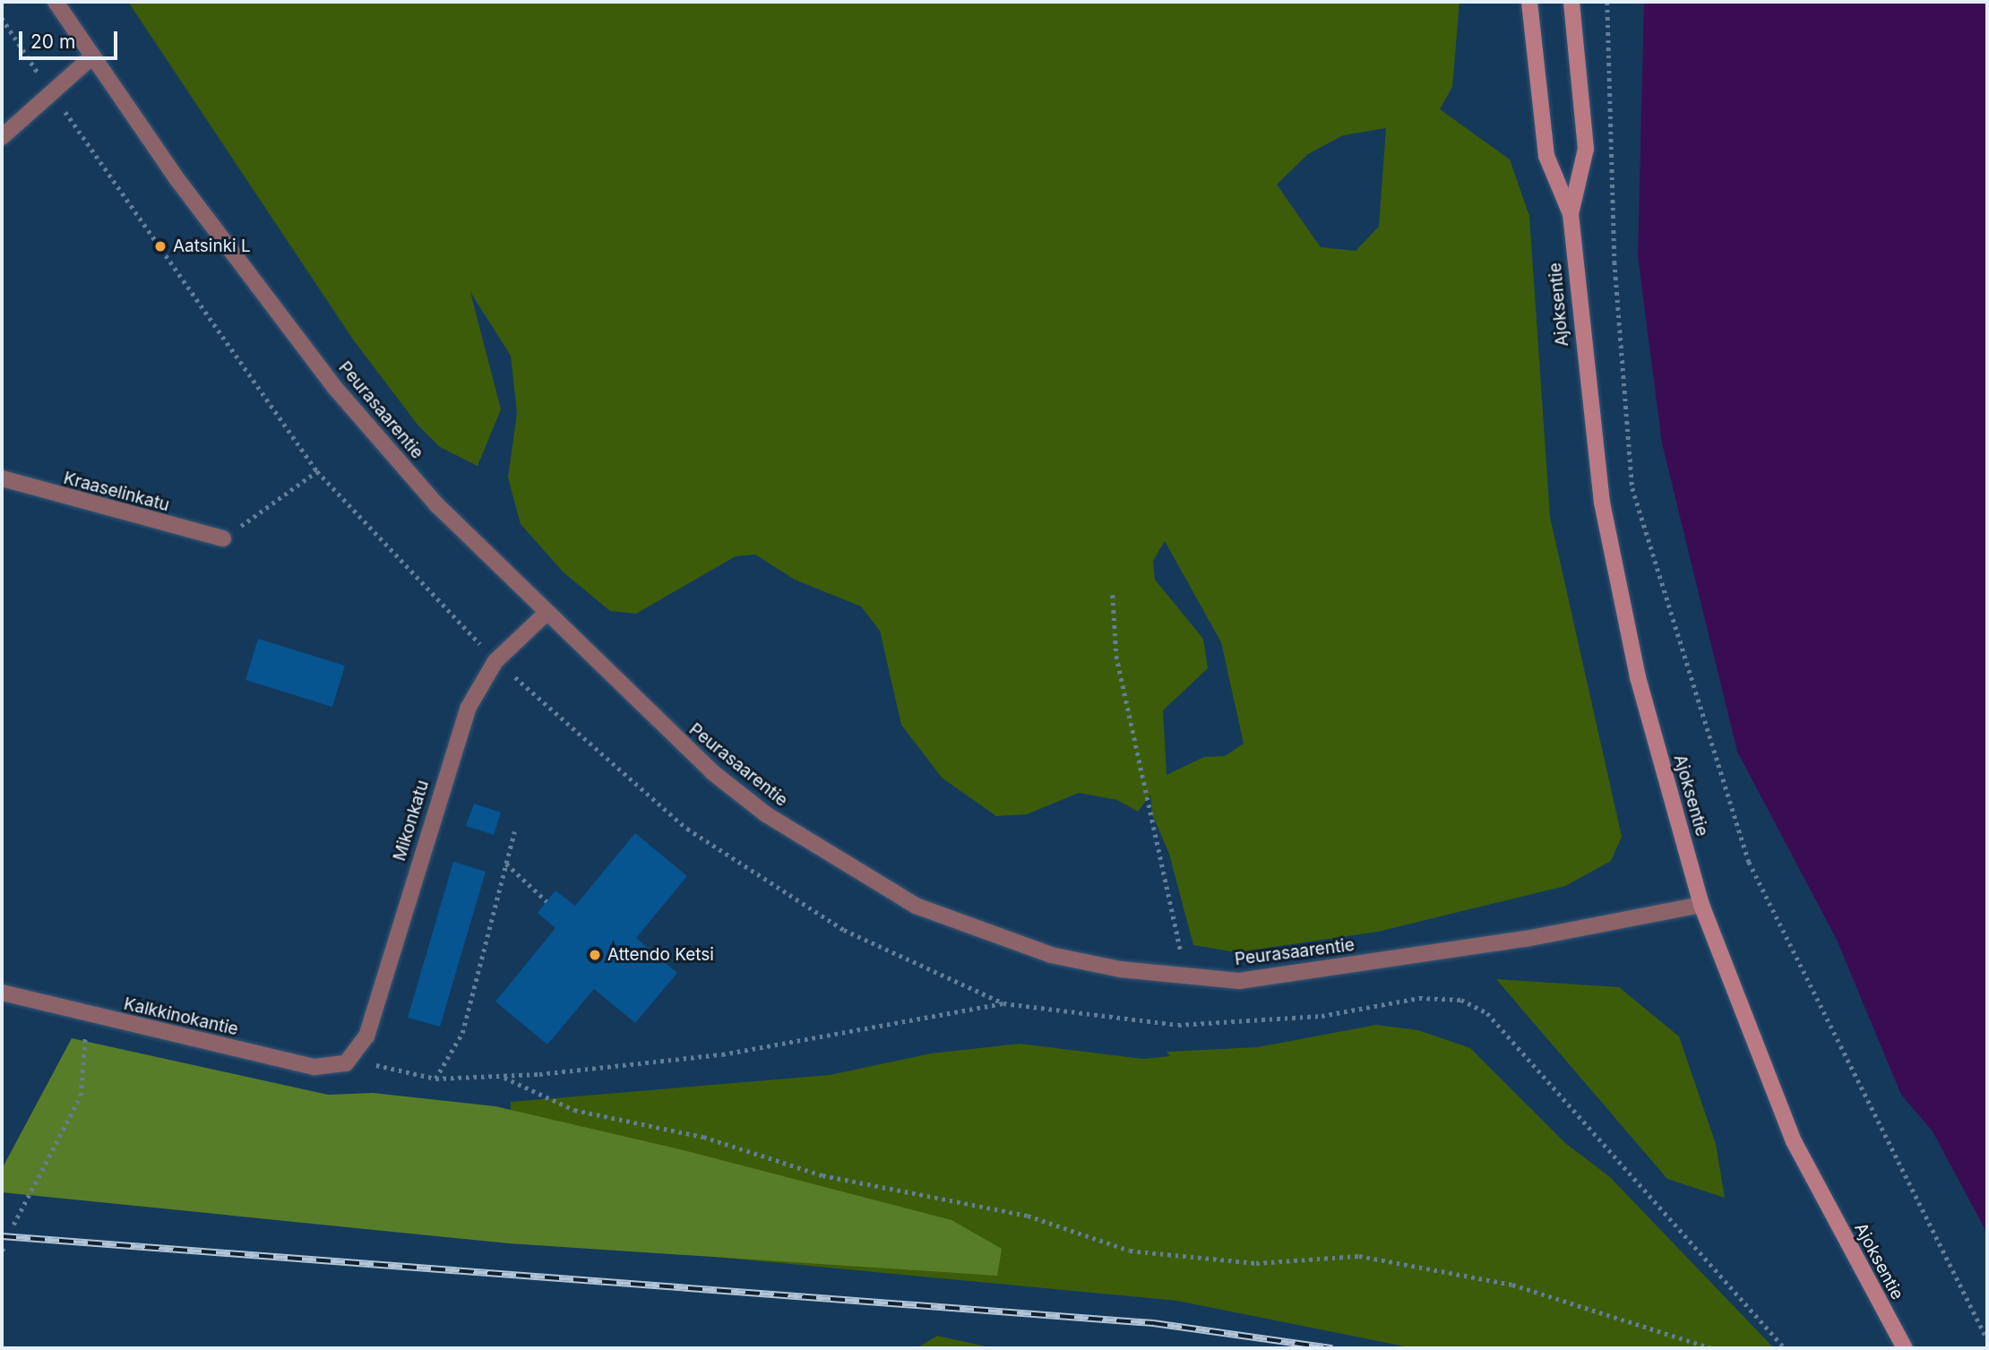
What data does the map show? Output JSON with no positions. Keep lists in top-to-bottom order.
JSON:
{
  "streets": {
    "main road": ["Ajoksentie"],
    "street": [
      "Peurasaarentie",
      "Kraaselinkatu",
      "Mikonkatu",
      "Kalkkinokantie"
    ]
  },
  "crossings": [
    ["Ajoksentie", "Peurasaarentie"],
    ["Peurasaarentie", "Mikonkatu"],
    ["Mikonkatu", "Kalkkinokantie"]
  ],
  "places": ["Aatsinki L", "Attendo Ketsi"],
  "scale_bar": "20 m"
}
